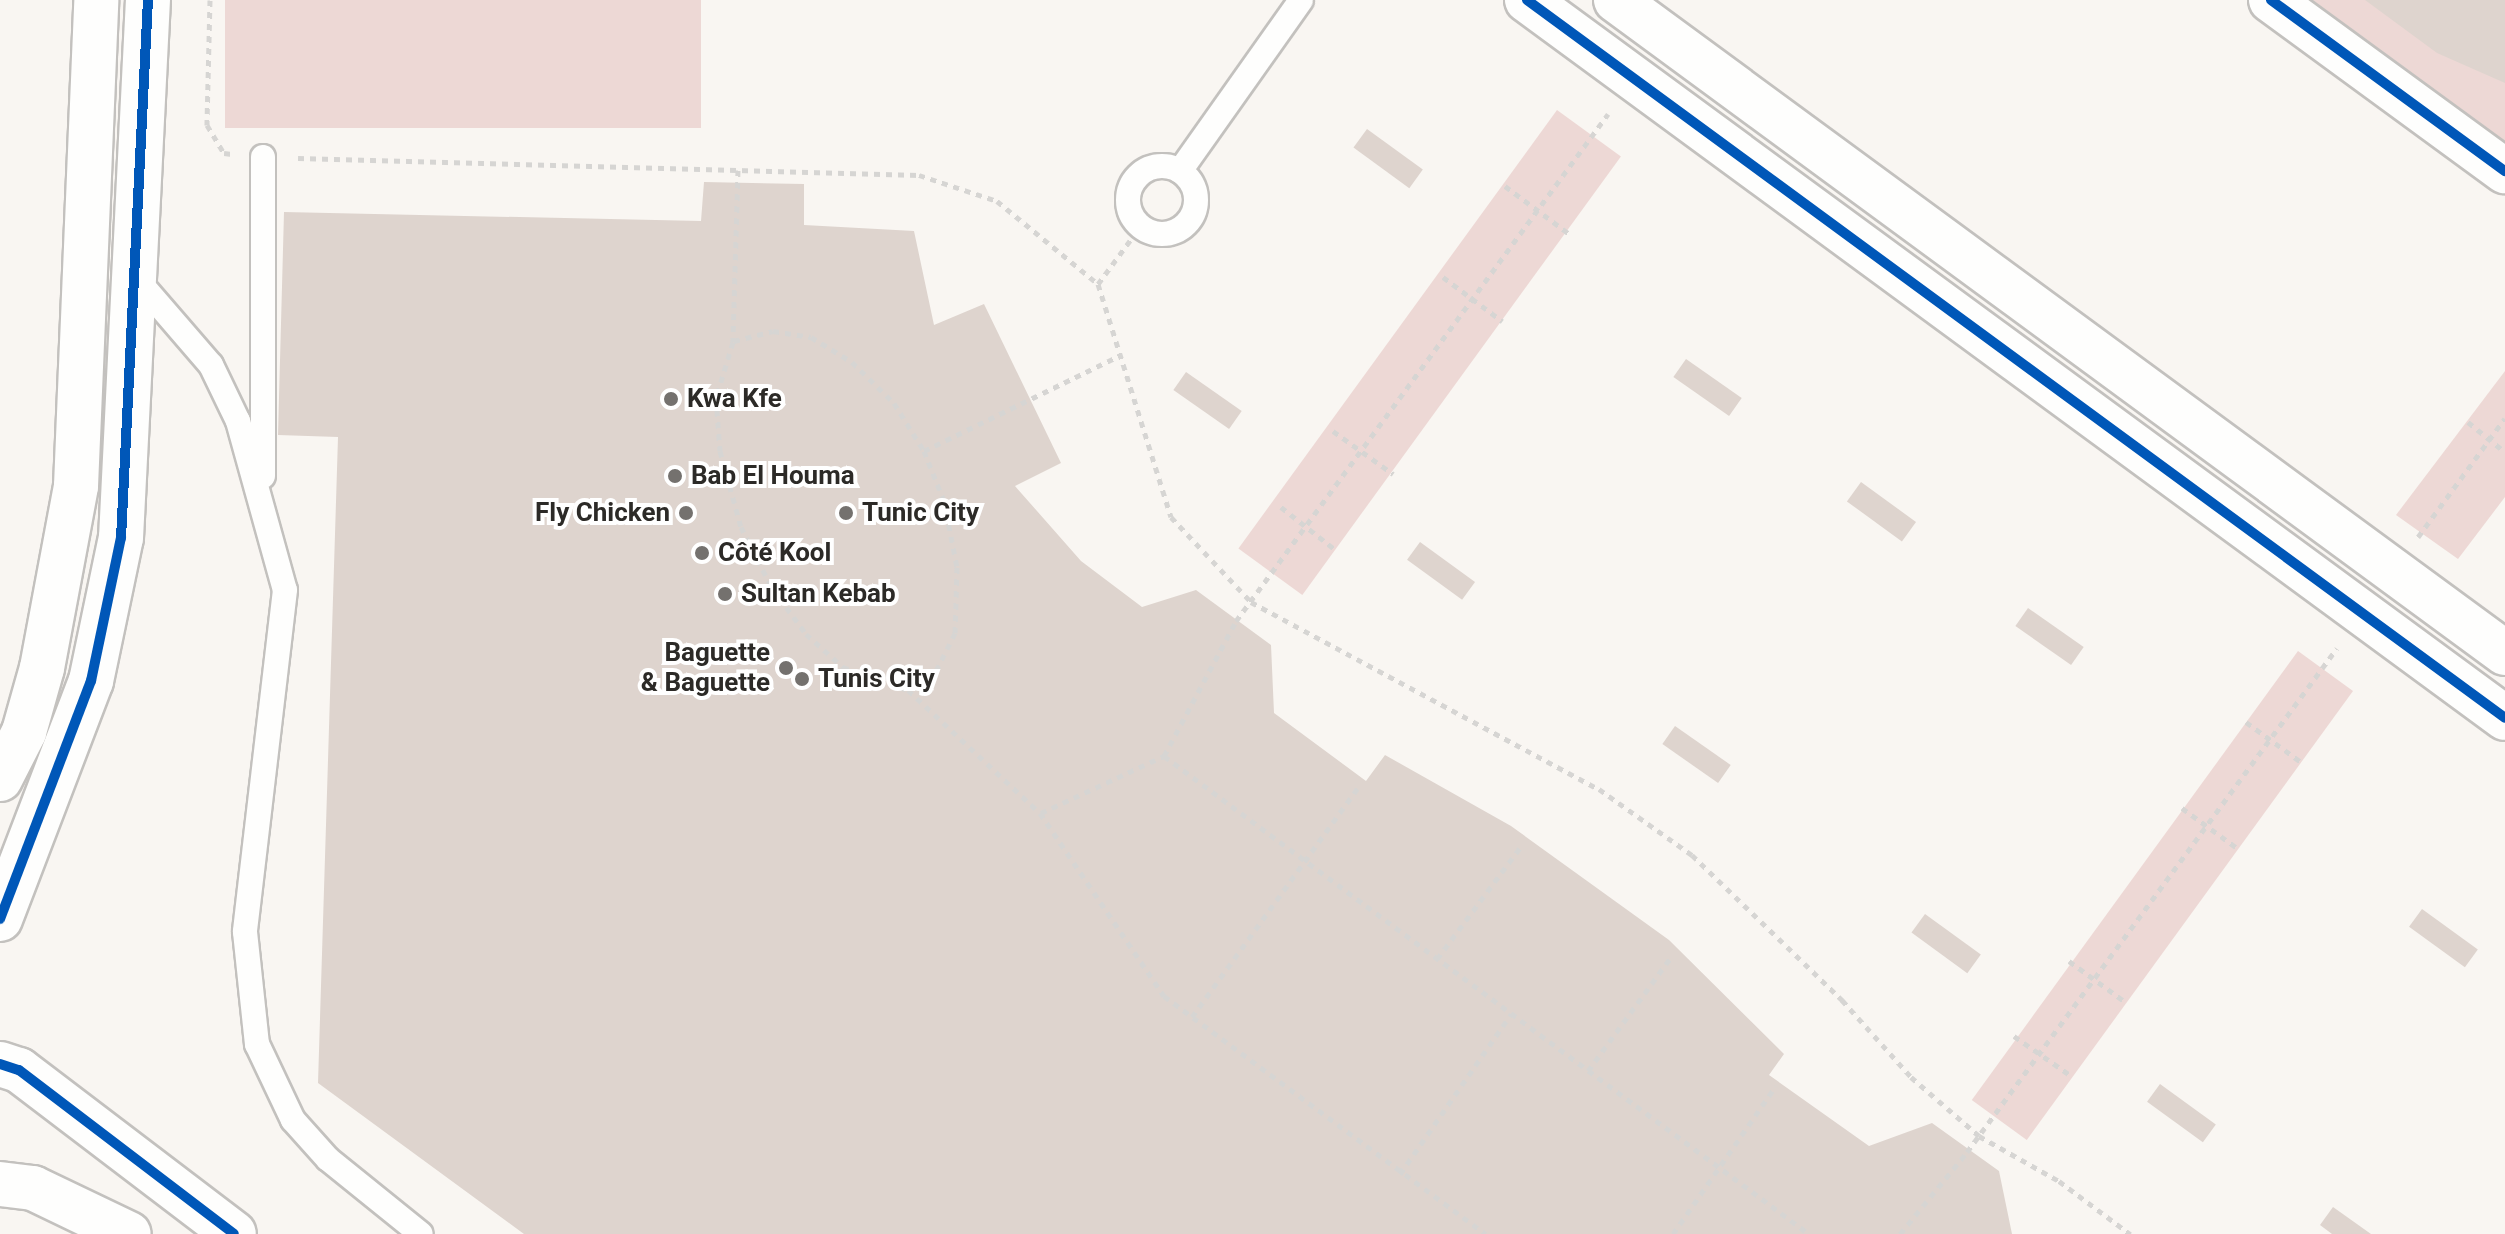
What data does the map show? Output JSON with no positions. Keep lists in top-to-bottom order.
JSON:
{
  "places": [
    "Kwa Kfe",
    "Bab El Houma",
    "Fly Chicken",
    "Tunic City",
    "Côté Kool",
    "Sultan Kebab",
    "Baguette & Baguette",
    "Tunis City"
  ]
}
